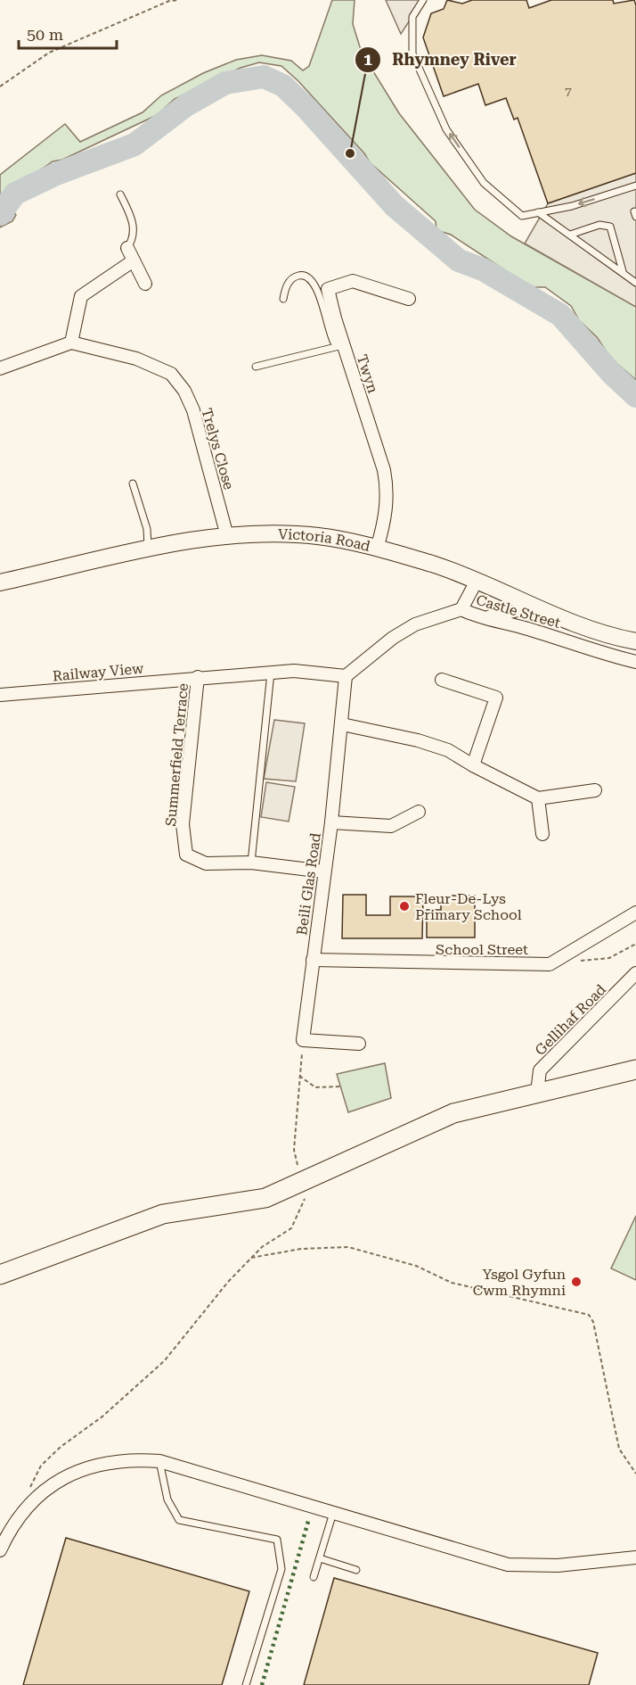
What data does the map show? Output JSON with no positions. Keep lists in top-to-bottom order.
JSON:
{
  "streets": {
    "main road": ["Victoria Road"],
    "street": [
      "Twyn",
      "Trelys Close",
      "Castle Street",
      "Railway View",
      "Summerfield Terrace",
      "Beili Glas Road",
      "School Street",
      "Gellihaf Road"
    ]
  },
  "crossings": [
    ["Twyn", "Victoria Road"],
    ["Trelys Close", "Victoria Road"],
    ["Castle Street", "Railway View"],
    ["Castle Street", "Beili Glas Road"],
    ["Railway View", "Summerfield Terrace"],
    ["Railway View", "Beili Glas Road"],
    ["Summerfield Terrace", "Beili Glas Road"],
    ["Beili Glas Road", "School Street"]
  ],
  "places": ["Rhymney River", "Fleur-De-Lys Primary School", "Ysgol Gyfun Cwm Rhymni"],
  "house_numbers": ["7"],
  "scale_bar": "50 m"
}
